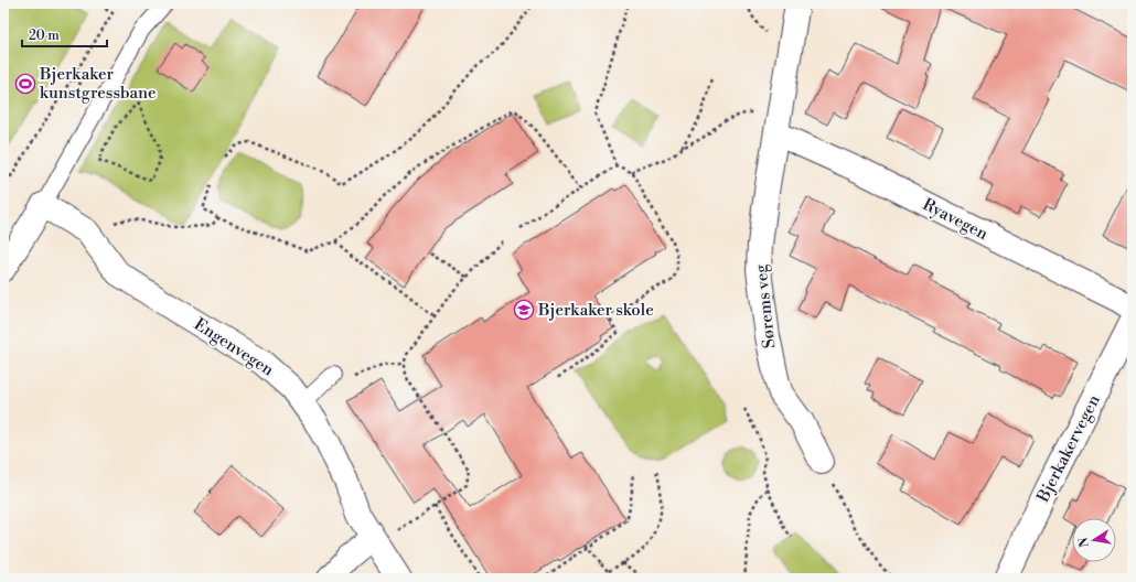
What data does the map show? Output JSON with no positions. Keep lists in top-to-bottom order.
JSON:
{
  "streets": {
    "street": [
      "Ryavegen",
      "Sørems veg",
      "Engenvegen",
      "Bjerkakervegen"
    ]
  },
  "crossings": [
    ["Ryavegen", "Sørems veg"]
  ],
  "places": {
    "sports": ["Bjerkaker kunstgressbane"],
    "school or university": ["Bjerkaker skole"]
  },
  "scale_bar": "20 m",
  "north": "left"
}
